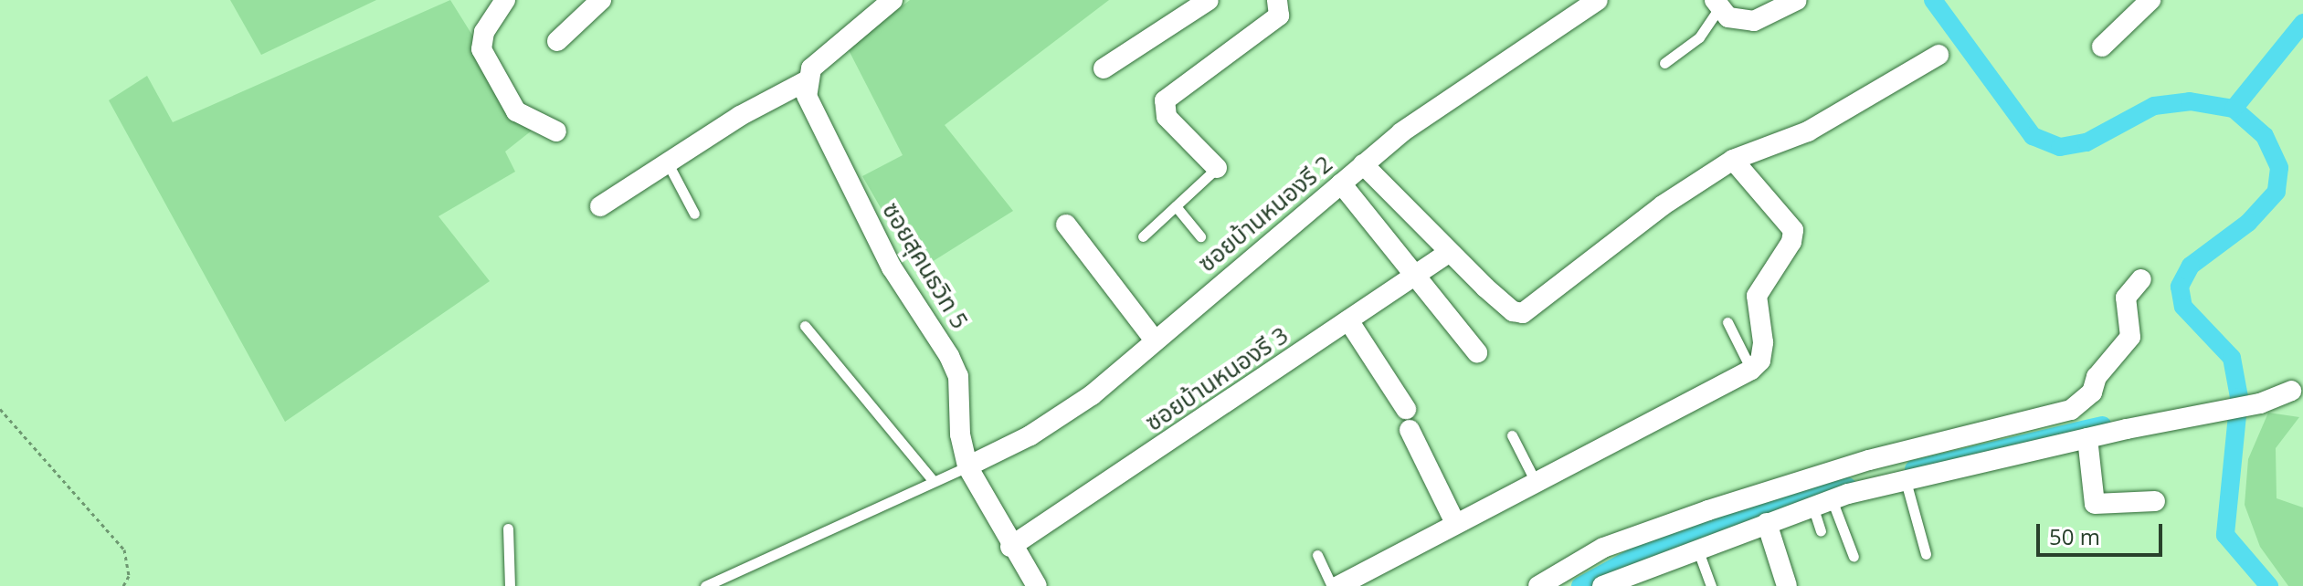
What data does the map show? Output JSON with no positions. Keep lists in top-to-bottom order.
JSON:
{
  "streets": {
    "street": ["ซอยบ้านหนองรี 2", "ซอยสุคนธวิท 5", "ซอยบ้านหนองรี 3"]
  },
  "crossings": [
    ["ซอยบ้านหนองรี 2", "ซอยสุคนธวิท 5"],
    ["ซอยสุคนธวิท 5", "ซอยบ้านหนองรี 3"]
  ],
  "scale_bar": "50 m"
}
